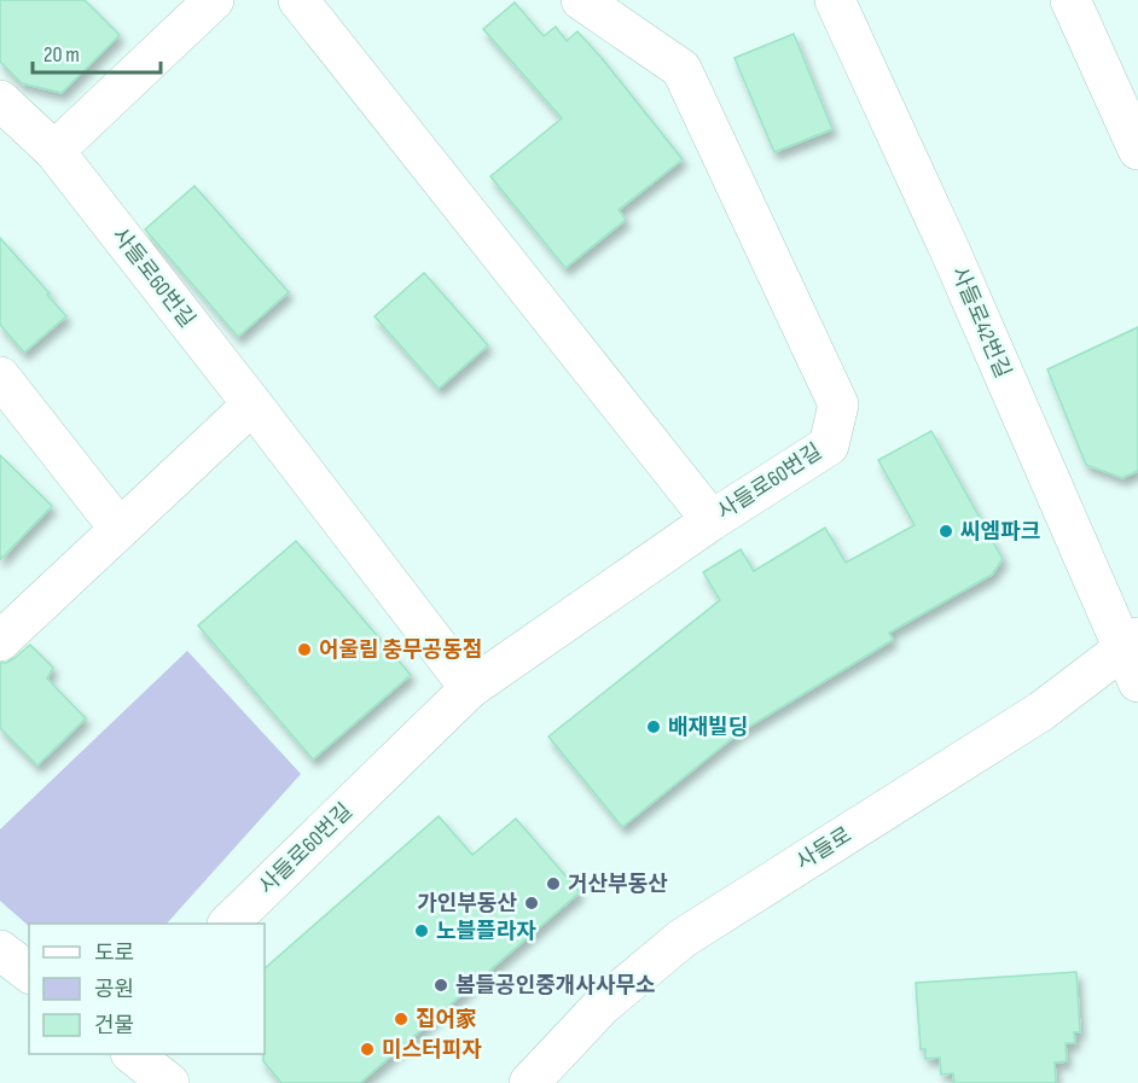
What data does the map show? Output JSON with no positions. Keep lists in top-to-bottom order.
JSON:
{
  "streets": {
    "street": ["사들로60번길", "사들로42번길", "사들로"]
  },
  "crossings": [
    ["사들로42번길", "사들로"]
  ],
  "places": [
    "씨엠파크",
    "어울림 충무공동점",
    "배재빌딩",
    "거산부동산",
    "가인부동산",
    "노블플라자",
    "봄들공인중개사사무소",
    "집어家",
    "미스터피자"
  ],
  "legend": ["도로", "공원", "건물"],
  "scale_bar": "20 m"
}
